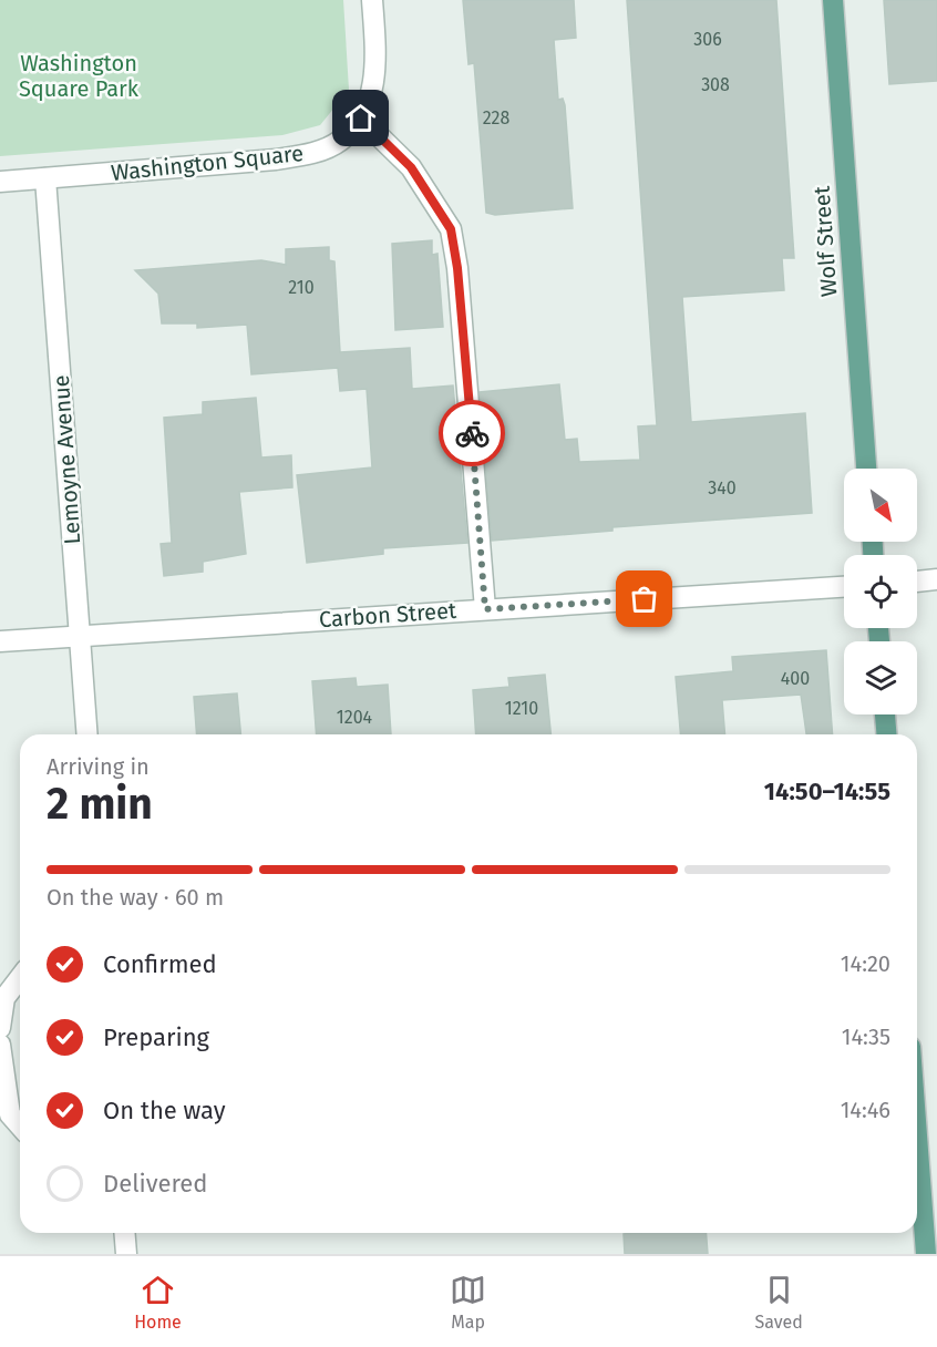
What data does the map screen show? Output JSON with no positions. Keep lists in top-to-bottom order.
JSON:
{
  "streets": {
    "main road": ["Wolf Street"],
    "street": ["Washington Square", "Lemoyne Avenue", "Carbon Street"]
  },
  "crossings": [
    ["Washington Square", "Lemoyne Avenue"],
    ["Lemoyne Avenue", "Carbon Street"]
  ],
  "parks": ["Washington Square Park"],
  "house_numbers": [
    "306",
    "308",
    "228",
    "210",
    "340",
    "400",
    "1210",
    "1204"
  ],
  "north": "bottom right",
  "page": {
    "heading": ["2 min", "Arriving in", "14:50–14:55"],
    "bar": "On the way · 60 m",
    "list": [
      ["Confirmed", "14:20"],
      ["Preparing", "14:35"],
      ["On the way", "14:46"],
      "Delivered"
    ],
    "tabs": ["Home", "Map", "Saved"]
  }
}
